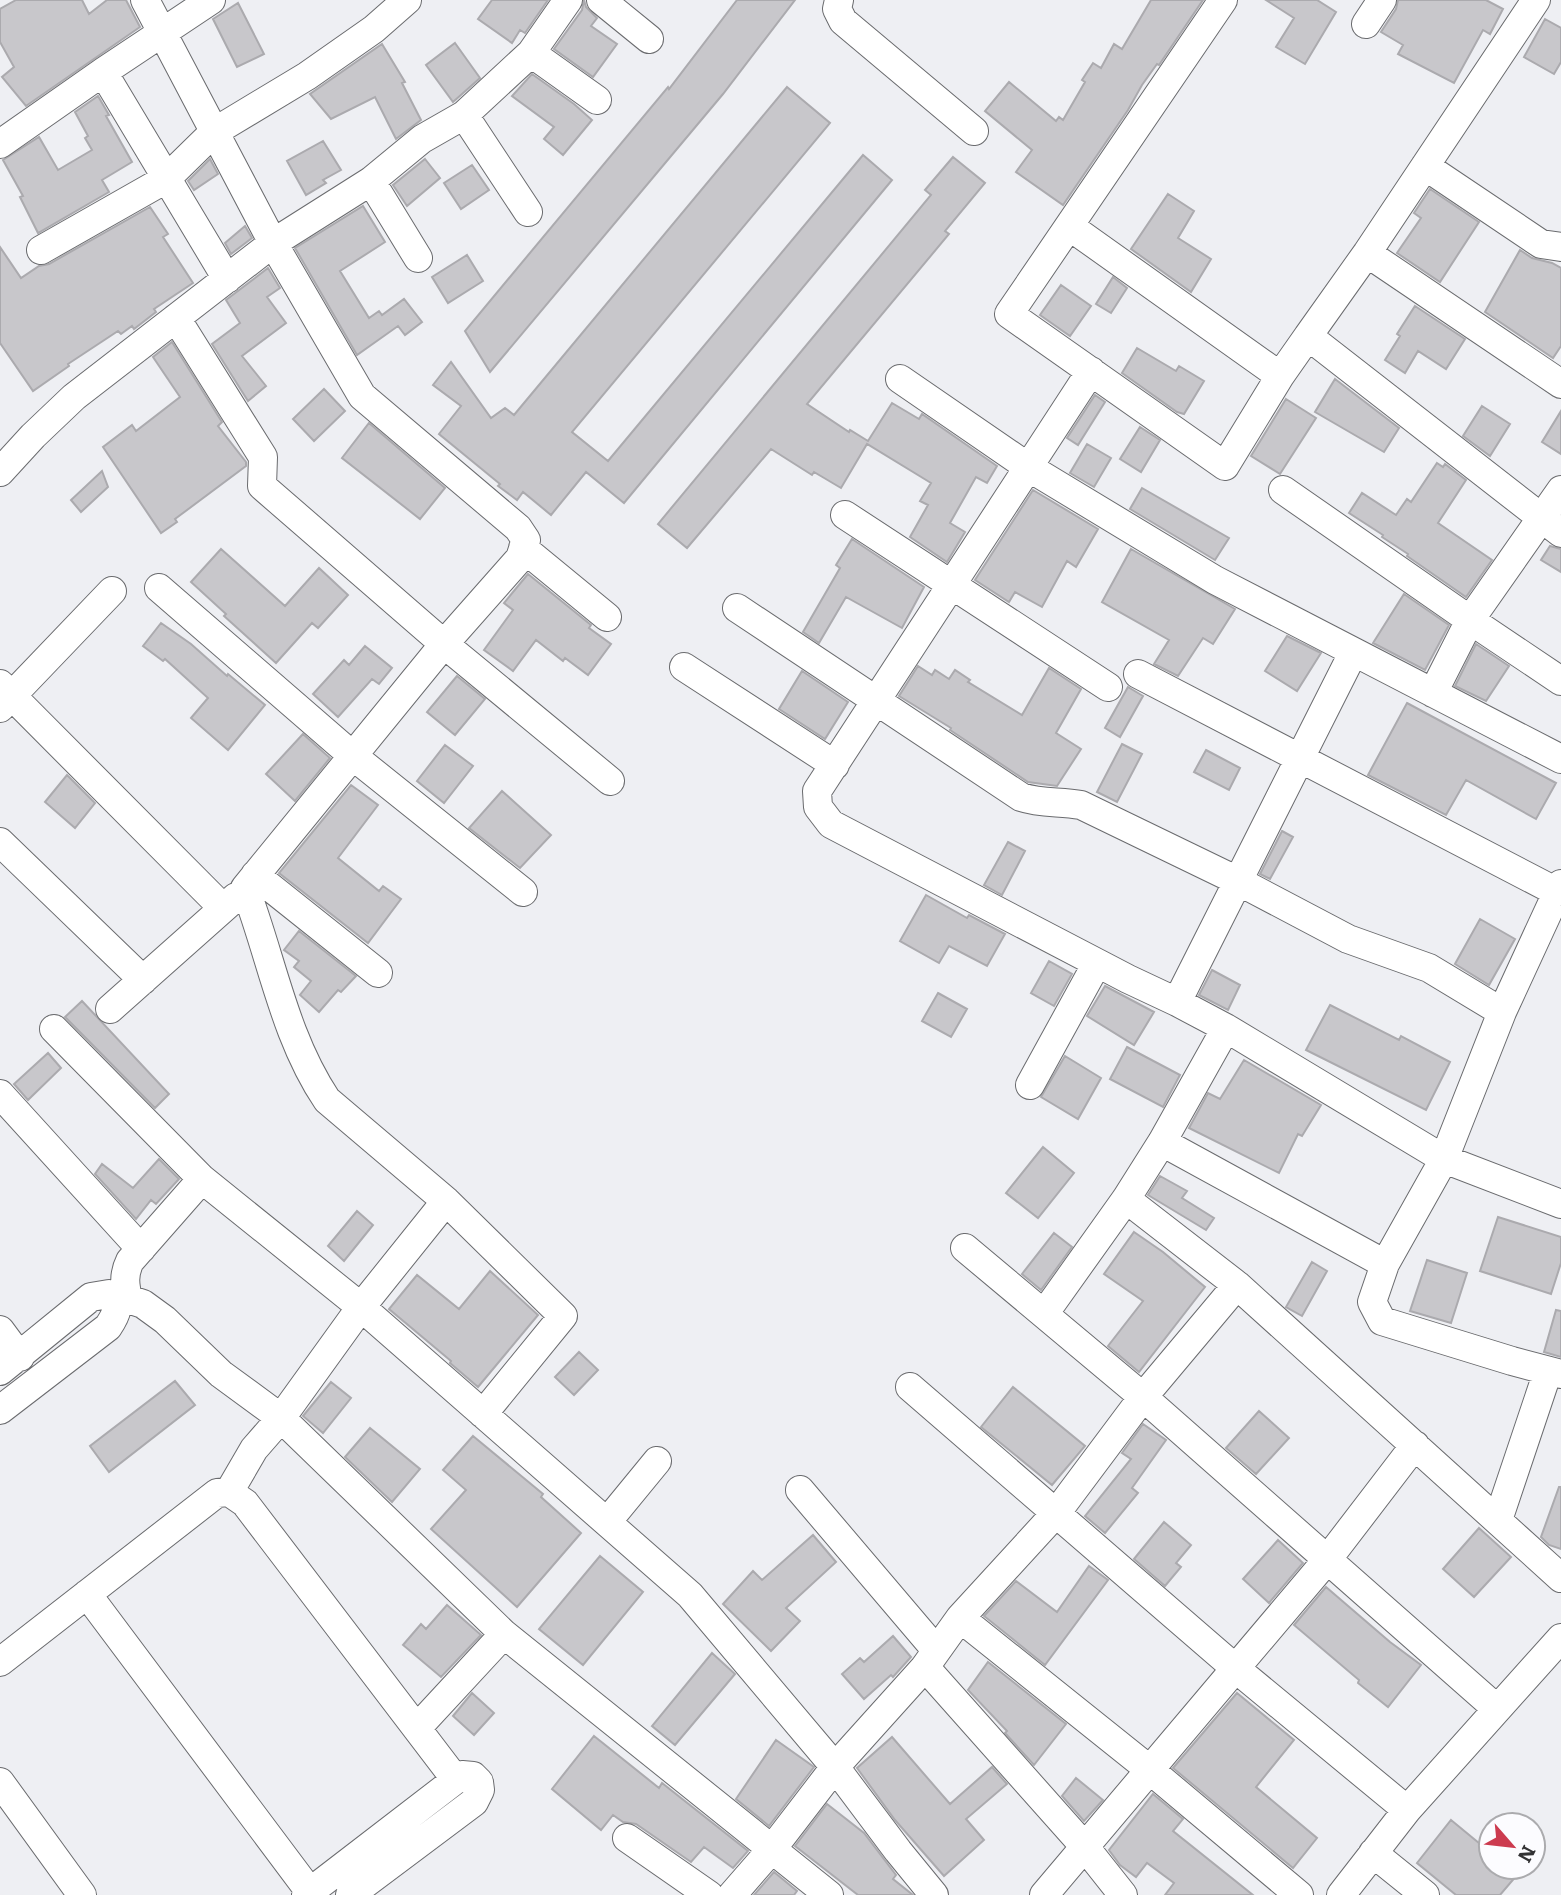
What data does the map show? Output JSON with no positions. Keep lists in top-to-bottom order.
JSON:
{
  "north": "bottom right"
}
